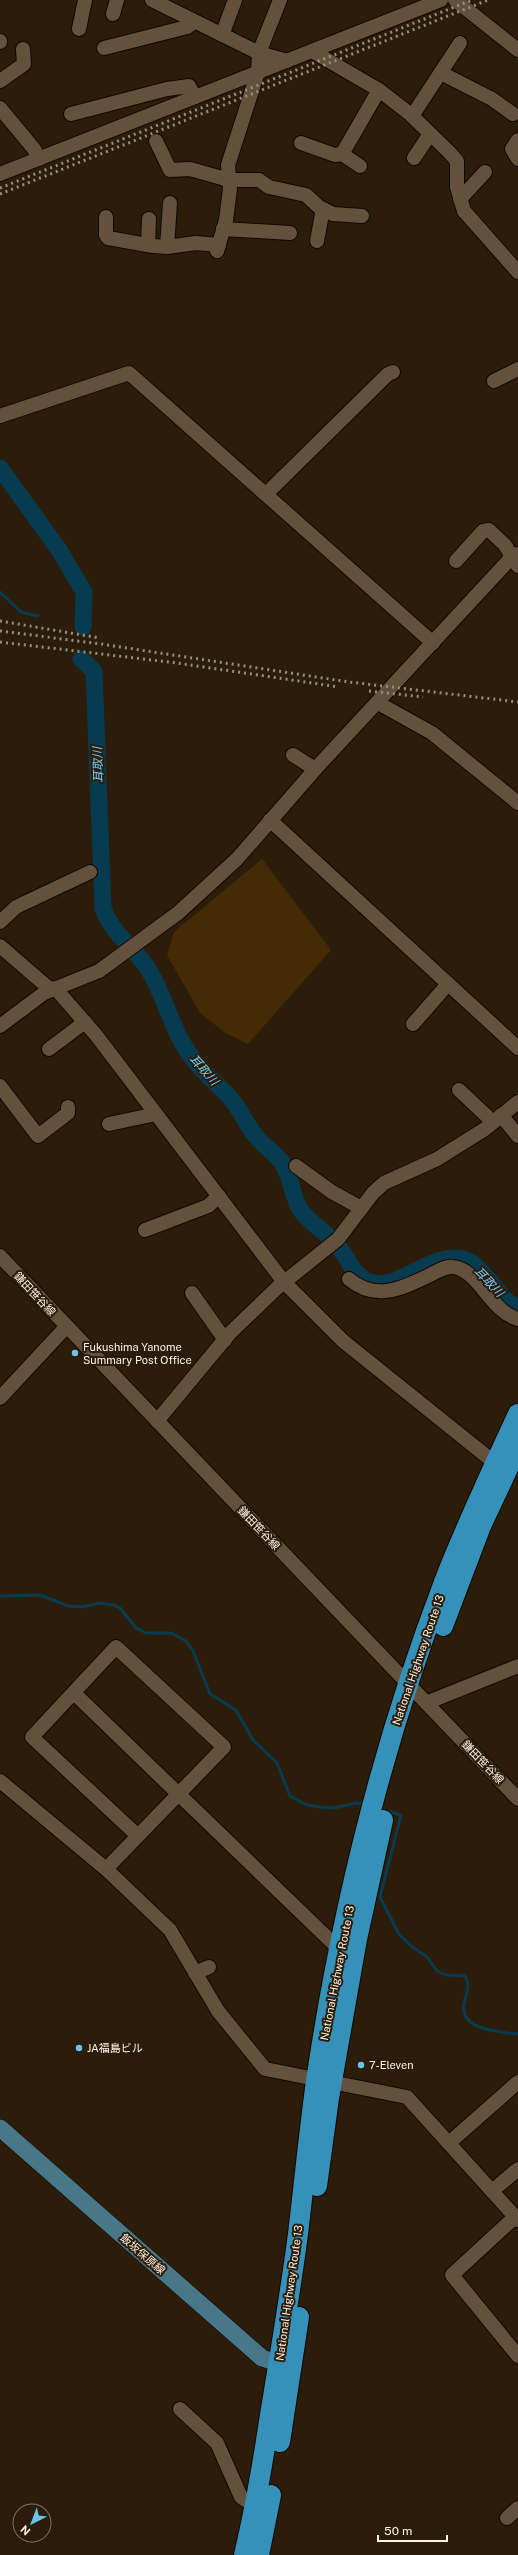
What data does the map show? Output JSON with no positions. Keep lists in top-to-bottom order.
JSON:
{
  "streets": {
    "highway": ["National Highway Route 13"],
    "main road": ["飯坂保原線"],
    "street": ["鎌田笹谷線"]
  },
  "crossings": [
    ["鎌田笹谷線", "National Highway Route 13"],
    ["National Highway Route 13", "飯坂保原線"]
  ],
  "water": ["耳取川"],
  "places": ["Fukushima Yanome Summary Post Office", "JA福島ビル", "7-Eleven"],
  "scale_bar": "50 m",
  "north": "bottom left"
}
